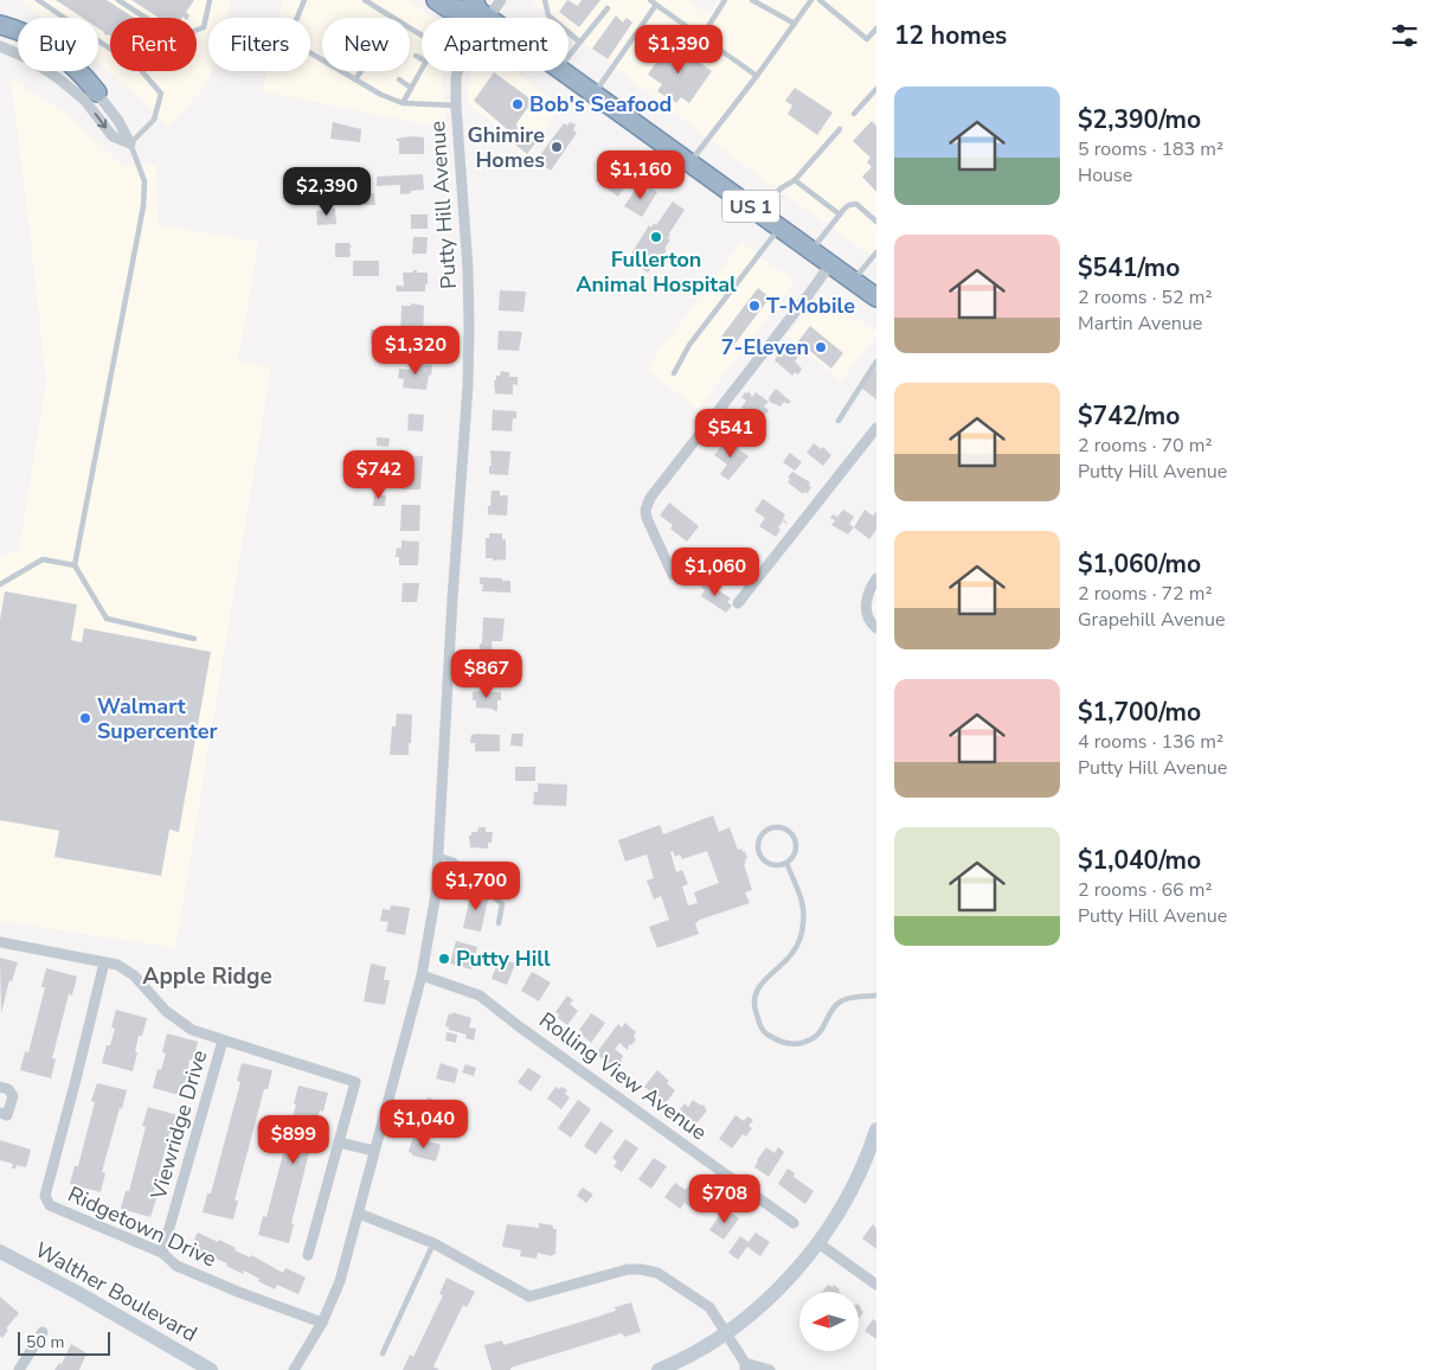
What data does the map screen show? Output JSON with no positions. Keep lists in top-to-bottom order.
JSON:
{
  "streets": {
    "highway": ["US 1"],
    "main road": ["Walther Boulevard"],
    "street": [
      "Putty Hill Avenue",
      "Rolling View Avenue",
      "Viewridge Drive",
      "Ridgetown Drive"
    ]
  },
  "crossings": [
    ["Putty Hill Avenue", "Rolling View Avenue"],
    ["Putty Hill Avenue", "Ridgetown Drive"],
    ["Viewridge Drive", "Ridgetown Drive"]
  ],
  "districts": ["Apple Ridge"],
  "places": [
    "Bob's Seafood",
    "Ghimire Homes",
    "Fullerton Animal Hospital",
    "T-Mobile",
    "7-Eleven",
    "Walmart Supercenter",
    "Putty Hill"
  ],
  "scale_bar": "50 m",
  "north": "left",
  "page": {
    "heading": "12 homes",
    "chip": [
      "Buy",
      "Rent",
      "Filters",
      "New",
      "Apartment"
    ],
    "price": [
      "$1,390",
      "$1,160",
      "$2,390",
      "$1,320",
      "$541",
      "$742",
      "$1,060",
      "$867",
      "$1,700",
      "$1,040",
      "$899",
      "$708"
    ],
    "list": [
      {
        "name": "$2,390/mo",
        "note": "5 rooms · 183 m² · House"
      },
      {
        "name": "$541/mo",
        "note": "2 rooms · 52 m² · Martin Avenue"
      },
      {
        "name": "$742/mo",
        "note": "2 rooms · 70 m² · Putty Hill Avenue"
      },
      {
        "name": "$1,060/mo",
        "note": "2 rooms · 72 m² · Grapehill Avenue"
      },
      {
        "name": "$1,700/mo",
        "note": "4 rooms · 136 m² · Putty Hill Avenue"
      },
      {
        "name": "$1,040/mo",
        "note": "2 rooms · 66 m² · Putty Hill Avenue"
      }
    ],
    "scale": "50 m"
  }
}
